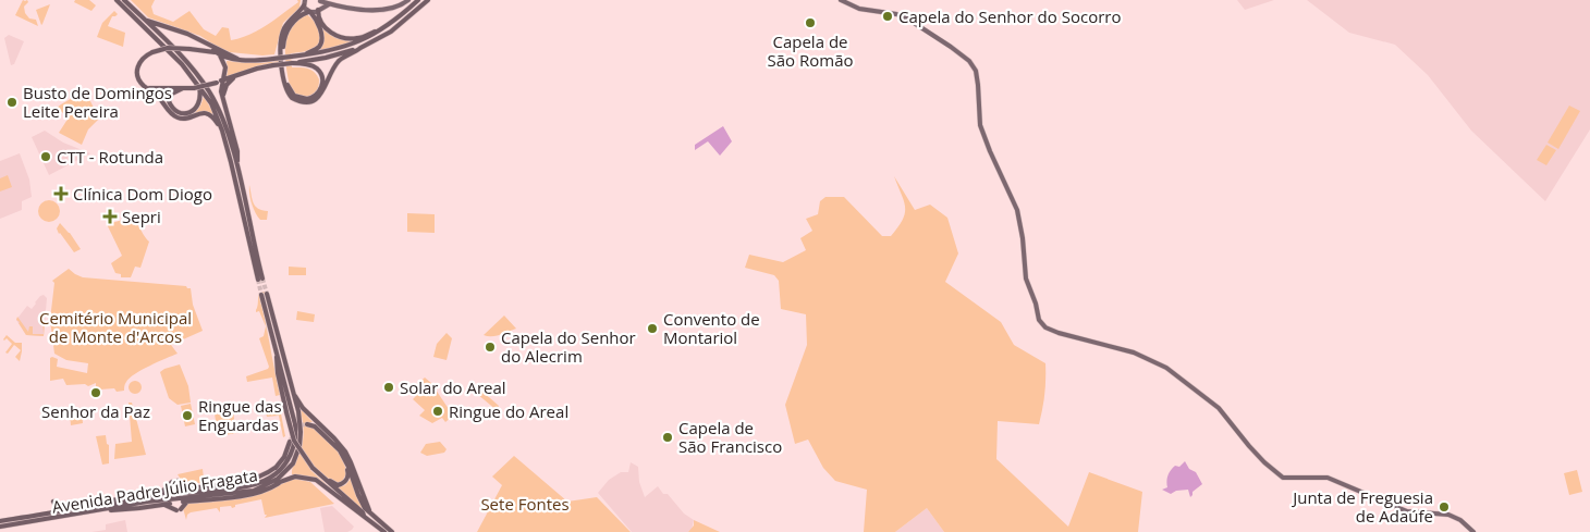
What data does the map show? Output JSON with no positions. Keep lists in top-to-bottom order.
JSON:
{
  "streets": {
    "highway": ["Avenida Padre Júlio Fragata"]
  },
  "parks": ["Cemitério Municipal de Monte d'Arcos", "Sete Fontes"],
  "places": {
    "other": [
      "Capela do Senhor do Socorro",
      "Capela de São Romão",
      "Busto de Domingos Leite Pereira",
      "CTT - Rotunda",
      "Convento de Montariol",
      "Capela do Senhor do Alecrim",
      "Solar do Areal",
      "Senhor da Paz",
      "Ringue do Areal",
      "Ringue das Enguardas",
      "Capela de São Francisco",
      "Junta de Freguesia de Adaúfe"
    ],
    "health": ["Clínica Dom Diogo", "Sepri"]
  }
}
